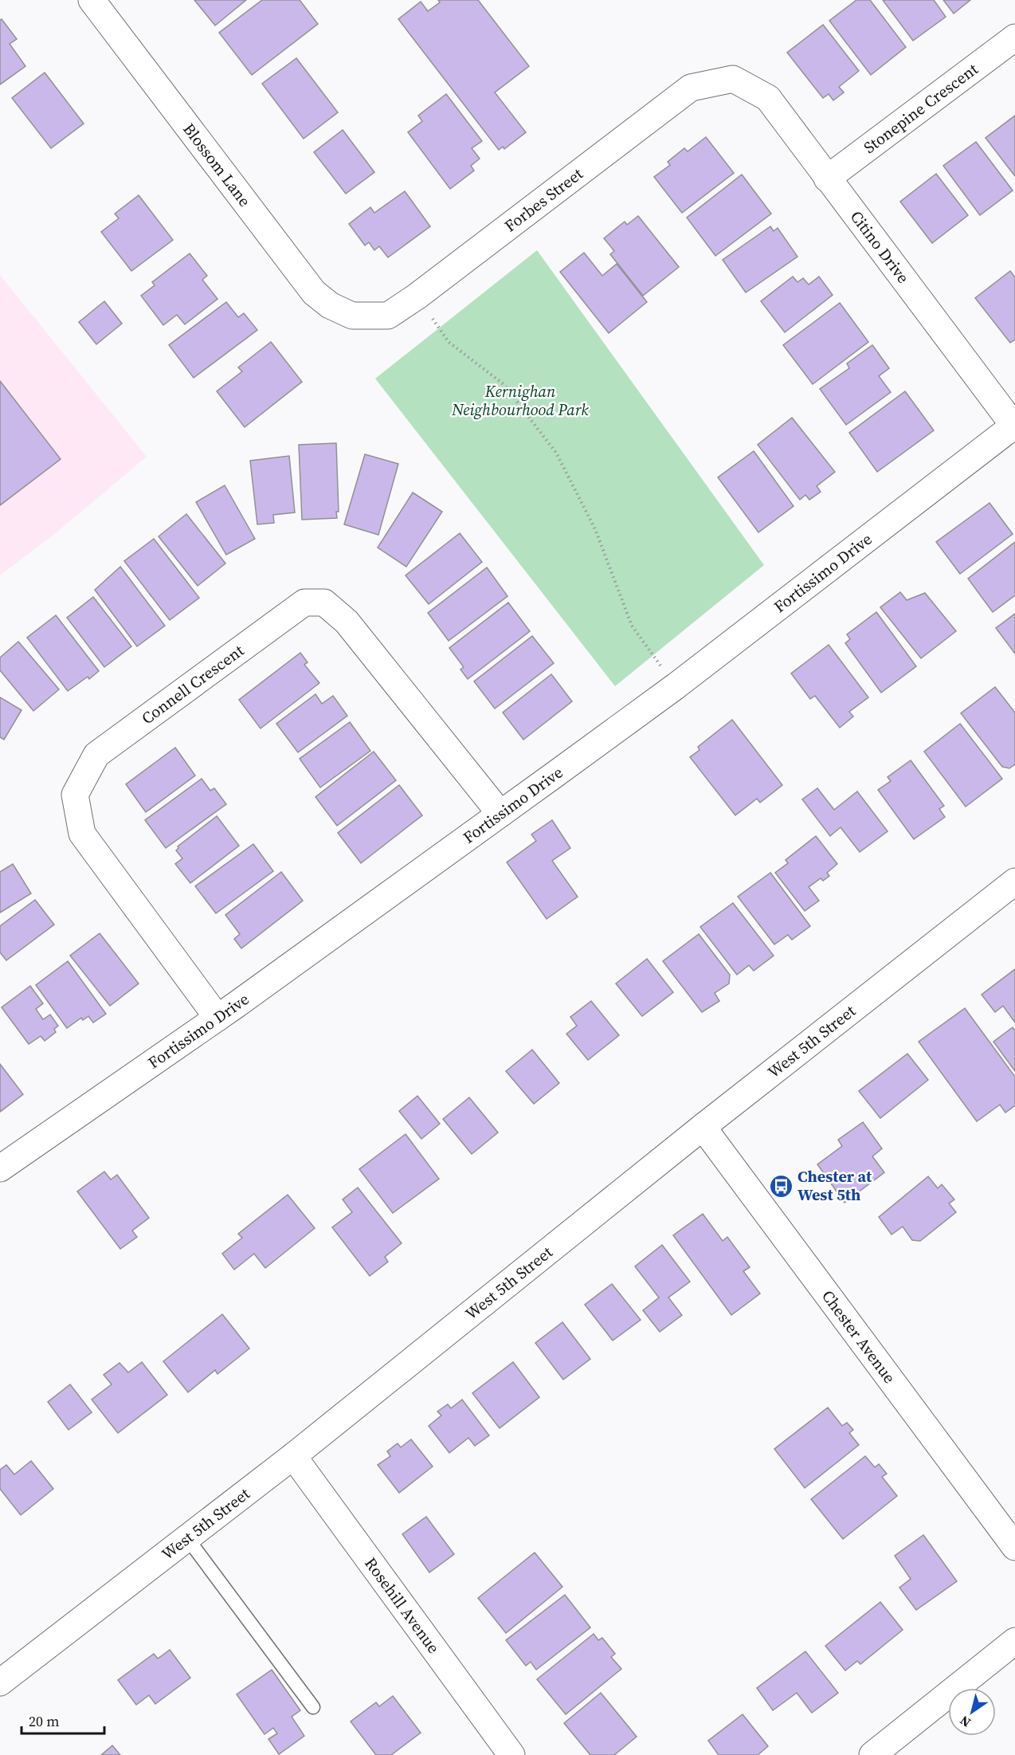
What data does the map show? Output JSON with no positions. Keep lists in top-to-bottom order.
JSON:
{
  "streets": {
    "street": [
      "Stonepine Crescent",
      "Blossom Lane",
      "Forbes Street",
      "Citino Drive",
      "Fortissimo Drive",
      "Connell Crescent",
      "West 5th Street",
      "Chester Avenue",
      "Rosehill Avenue"
    ]
  },
  "crossings": [
    ["Stonepine Crescent", "Citino Drive"],
    ["Blossom Lane", "Forbes Street"],
    ["Forbes Street", "Citino Drive"],
    ["Citino Drive", "Fortissimo Drive"],
    ["Fortissimo Drive", "Connell Crescent"],
    ["West 5th Street", "Chester Avenue"],
    ["West 5th Street", "Rosehill Avenue"]
  ],
  "parks": ["Kernighan Neighbourhood Park"],
  "places": {
    "bus stop": ["Chester at West 5th"]
  },
  "scale_bar": "20 m",
  "north": "bottom left"
}
